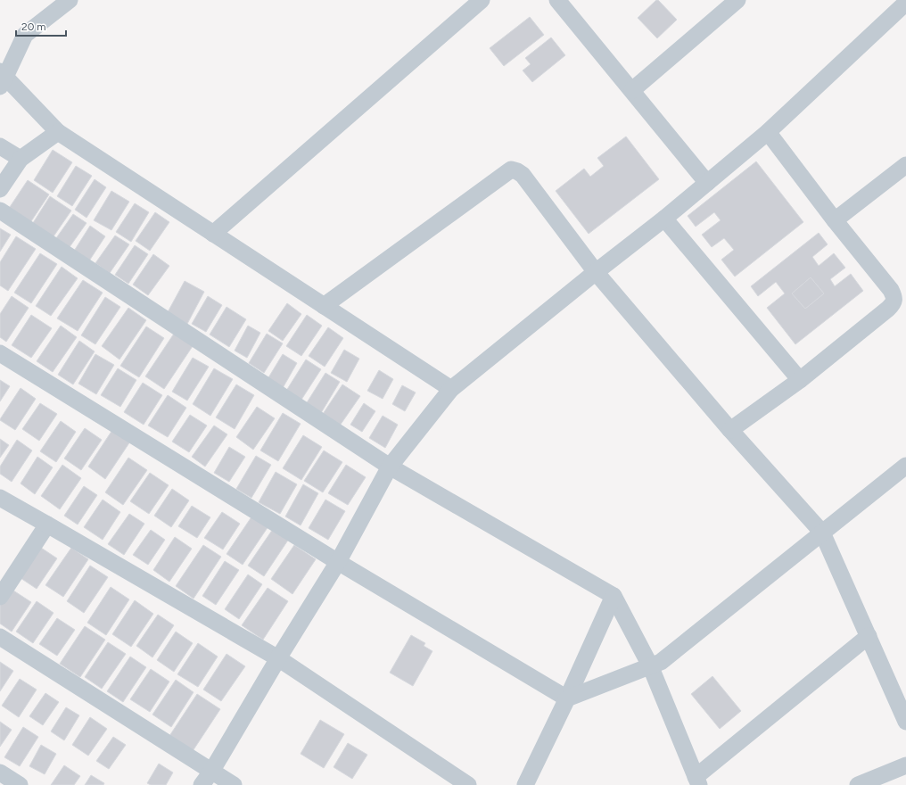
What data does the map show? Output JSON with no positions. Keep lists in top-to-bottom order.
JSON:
{
  "scale_bar": "20 m"
}
